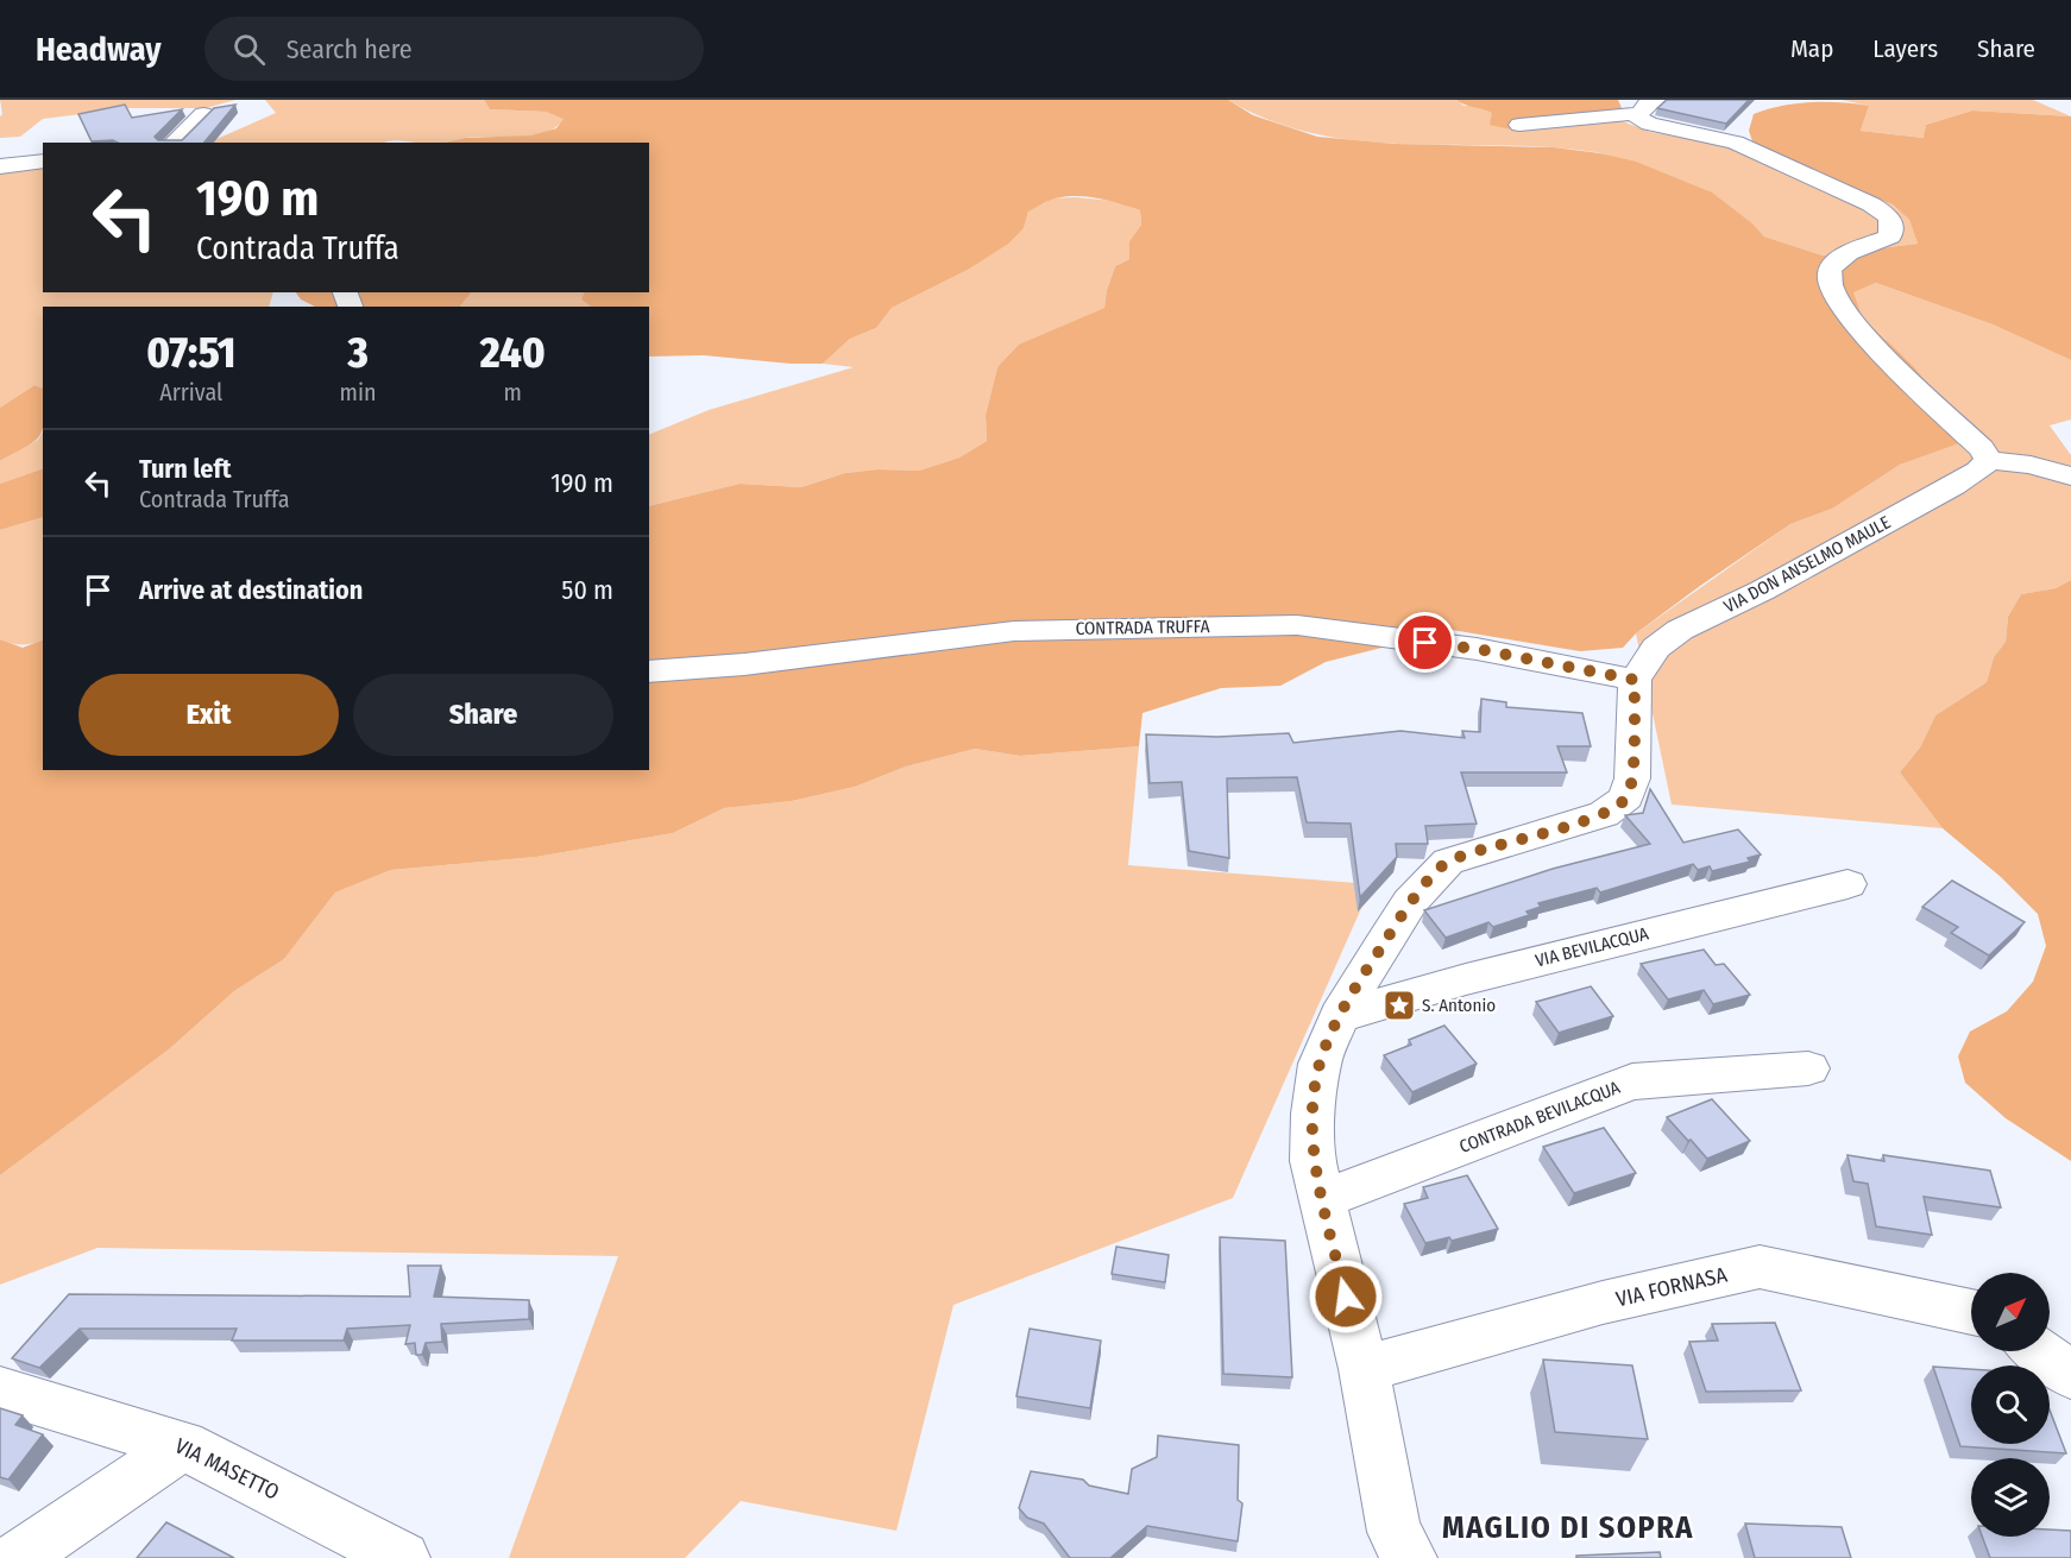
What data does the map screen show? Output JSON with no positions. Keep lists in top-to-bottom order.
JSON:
{
  "streets": {
    "street": [
      "VIA DON ANSELMO MAULE",
      "CONTRADA TRUFFA",
      "VIA BEVILACQUA",
      "CONTRADA BEVILACQUA",
      "VIA FORNASA",
      "VIA MASETTO"
    ]
  },
  "crossings": [
    ["VIA DON ANSELMO MAULE", "CONTRADA TRUFFA"]
  ],
  "districts": ["MAGLIO DI SOPRA"],
  "places": {
    "place": ["S. Antonio"]
  },
  "north": "top right",
  "page": {
    "header": "Headway",
    "search": "Search here",
    "nav": ["Map", "Layers", "Share"],
    "turn": ["190 m", "Contrada Truffa"],
    "eta": [
      "07:51",
      "Arrival",
      "3",
      "min",
      "240",
      "m"
    ],
    "list": [
      {
        "name": "Turn left",
        "note": "Contrada Truffa",
        "value": "190 m"
      },
      {
        "name": "Arrive at destination",
        "value": "50 m"
      }
    ],
    "buttons": ["Exit", "Share"]
  }
}
